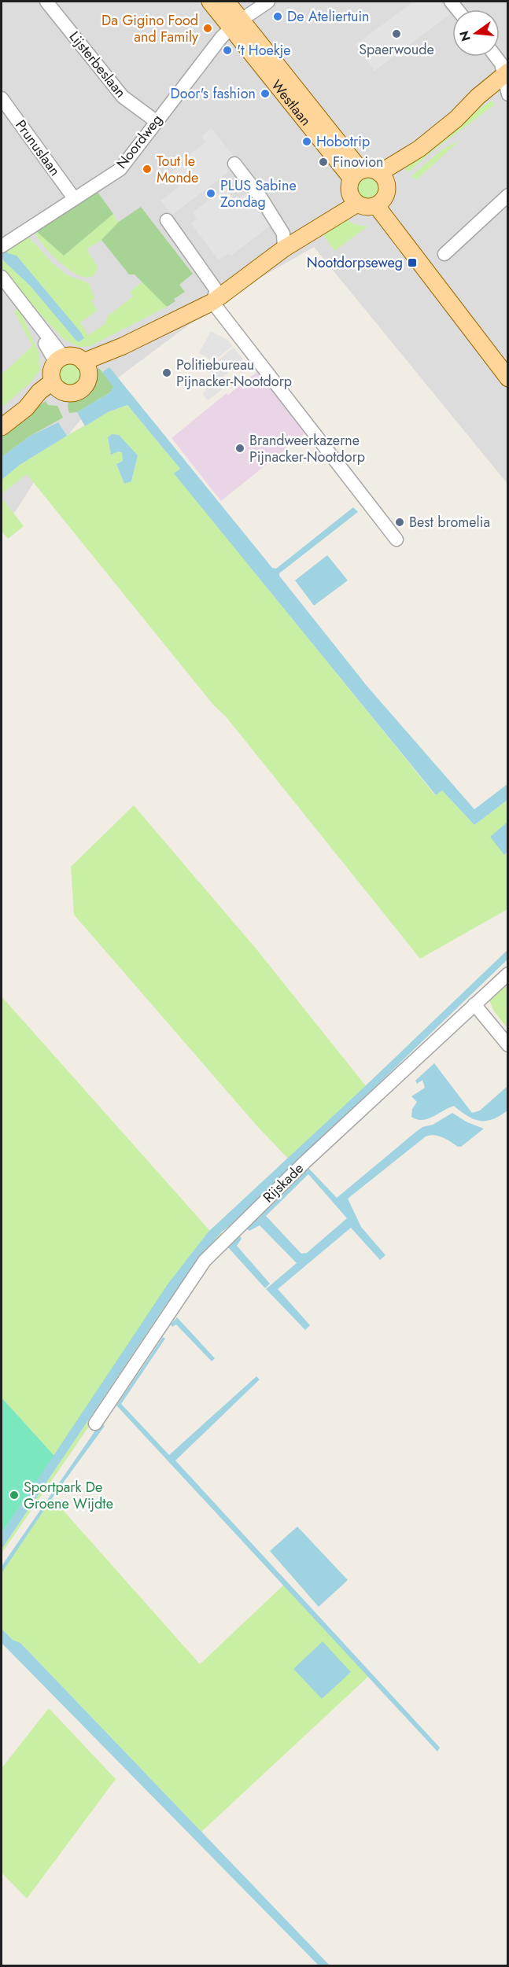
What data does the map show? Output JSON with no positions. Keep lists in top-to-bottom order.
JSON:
{
  "streets": {
    "main road": ["Westlaan"],
    "street": [
      "Lijsterbeslaan",
      "Noordweg",
      "Prunuslaan",
      "Rijskade"
    ]
  },
  "crossings": [
    ["Lijsterbeslaan", "Noordweg"],
    ["Westlaan", "Noordweg"],
    ["Noordweg", "Prunuslaan"]
  ],
  "places": {
    "other": [
      "De Ateliertuin",
      "Da Gigino Food and Family",
      "Spaerwoude",
      "'t Hoekje",
      "Door's fashion",
      "Hobotrip",
      "Finovion",
      "Tout le Monde",
      "PLUS Sabine Zondag",
      "Politiebureau Pijnacker-Nootdorp",
      "Brandweerkazerne Pijnacker-Nootdorp",
      "Best bromelia",
      "Sportpark De Groene Wijdte"
    ],
    "transit": ["Nootdorpseweg"]
  },
  "north": "left"
}
